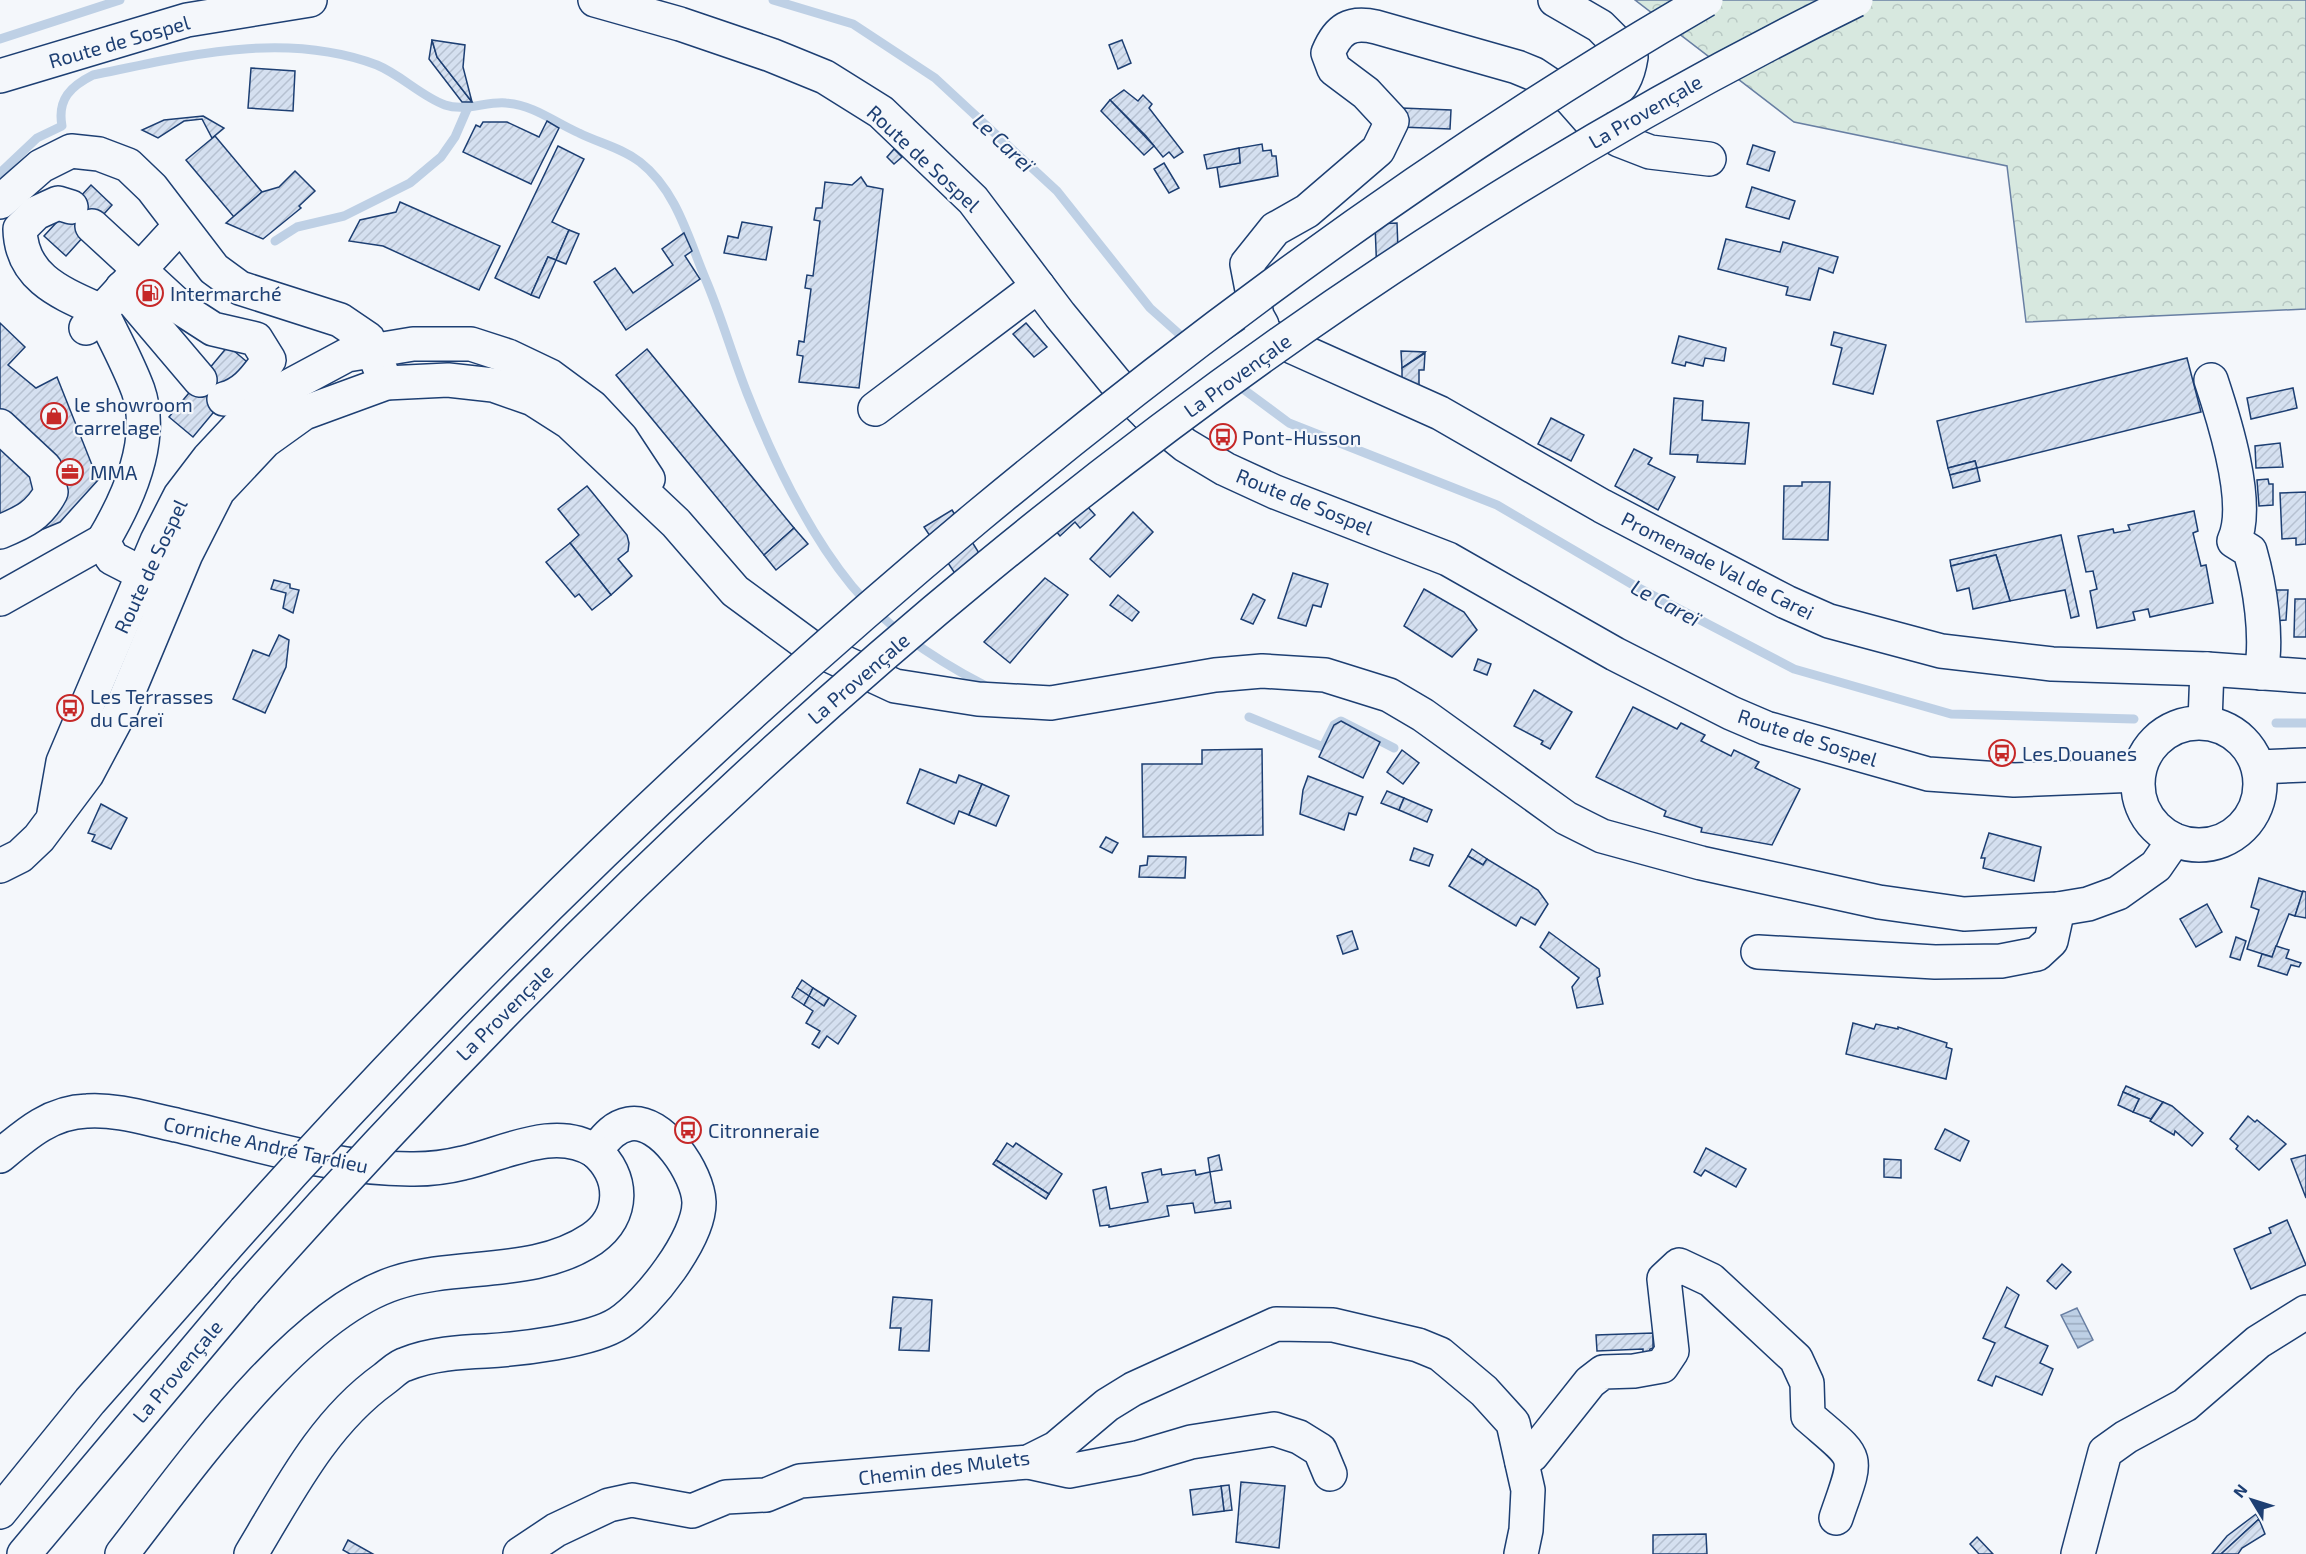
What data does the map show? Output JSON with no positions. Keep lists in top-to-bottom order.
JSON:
{
  "streets": {
    "main road": [
      "Route de Sospel",
      "La Provençale",
      "Promenade Val de Carei",
      "Corniche André Tardieu",
      "Chemin des Mulets"
    ]
  },
  "water": ["Le Careï"],
  "places": {
    "fuel station": ["Intermarché"],
    "shop": ["le showroom carrelage"],
    "bus stop": [
      "Pont-Husson",
      "Les Terrasses du Careï",
      "Les Douanes",
      "Citronneraie"
    ],
    "office": ["MMA"]
  },
  "north": "top left"
}
